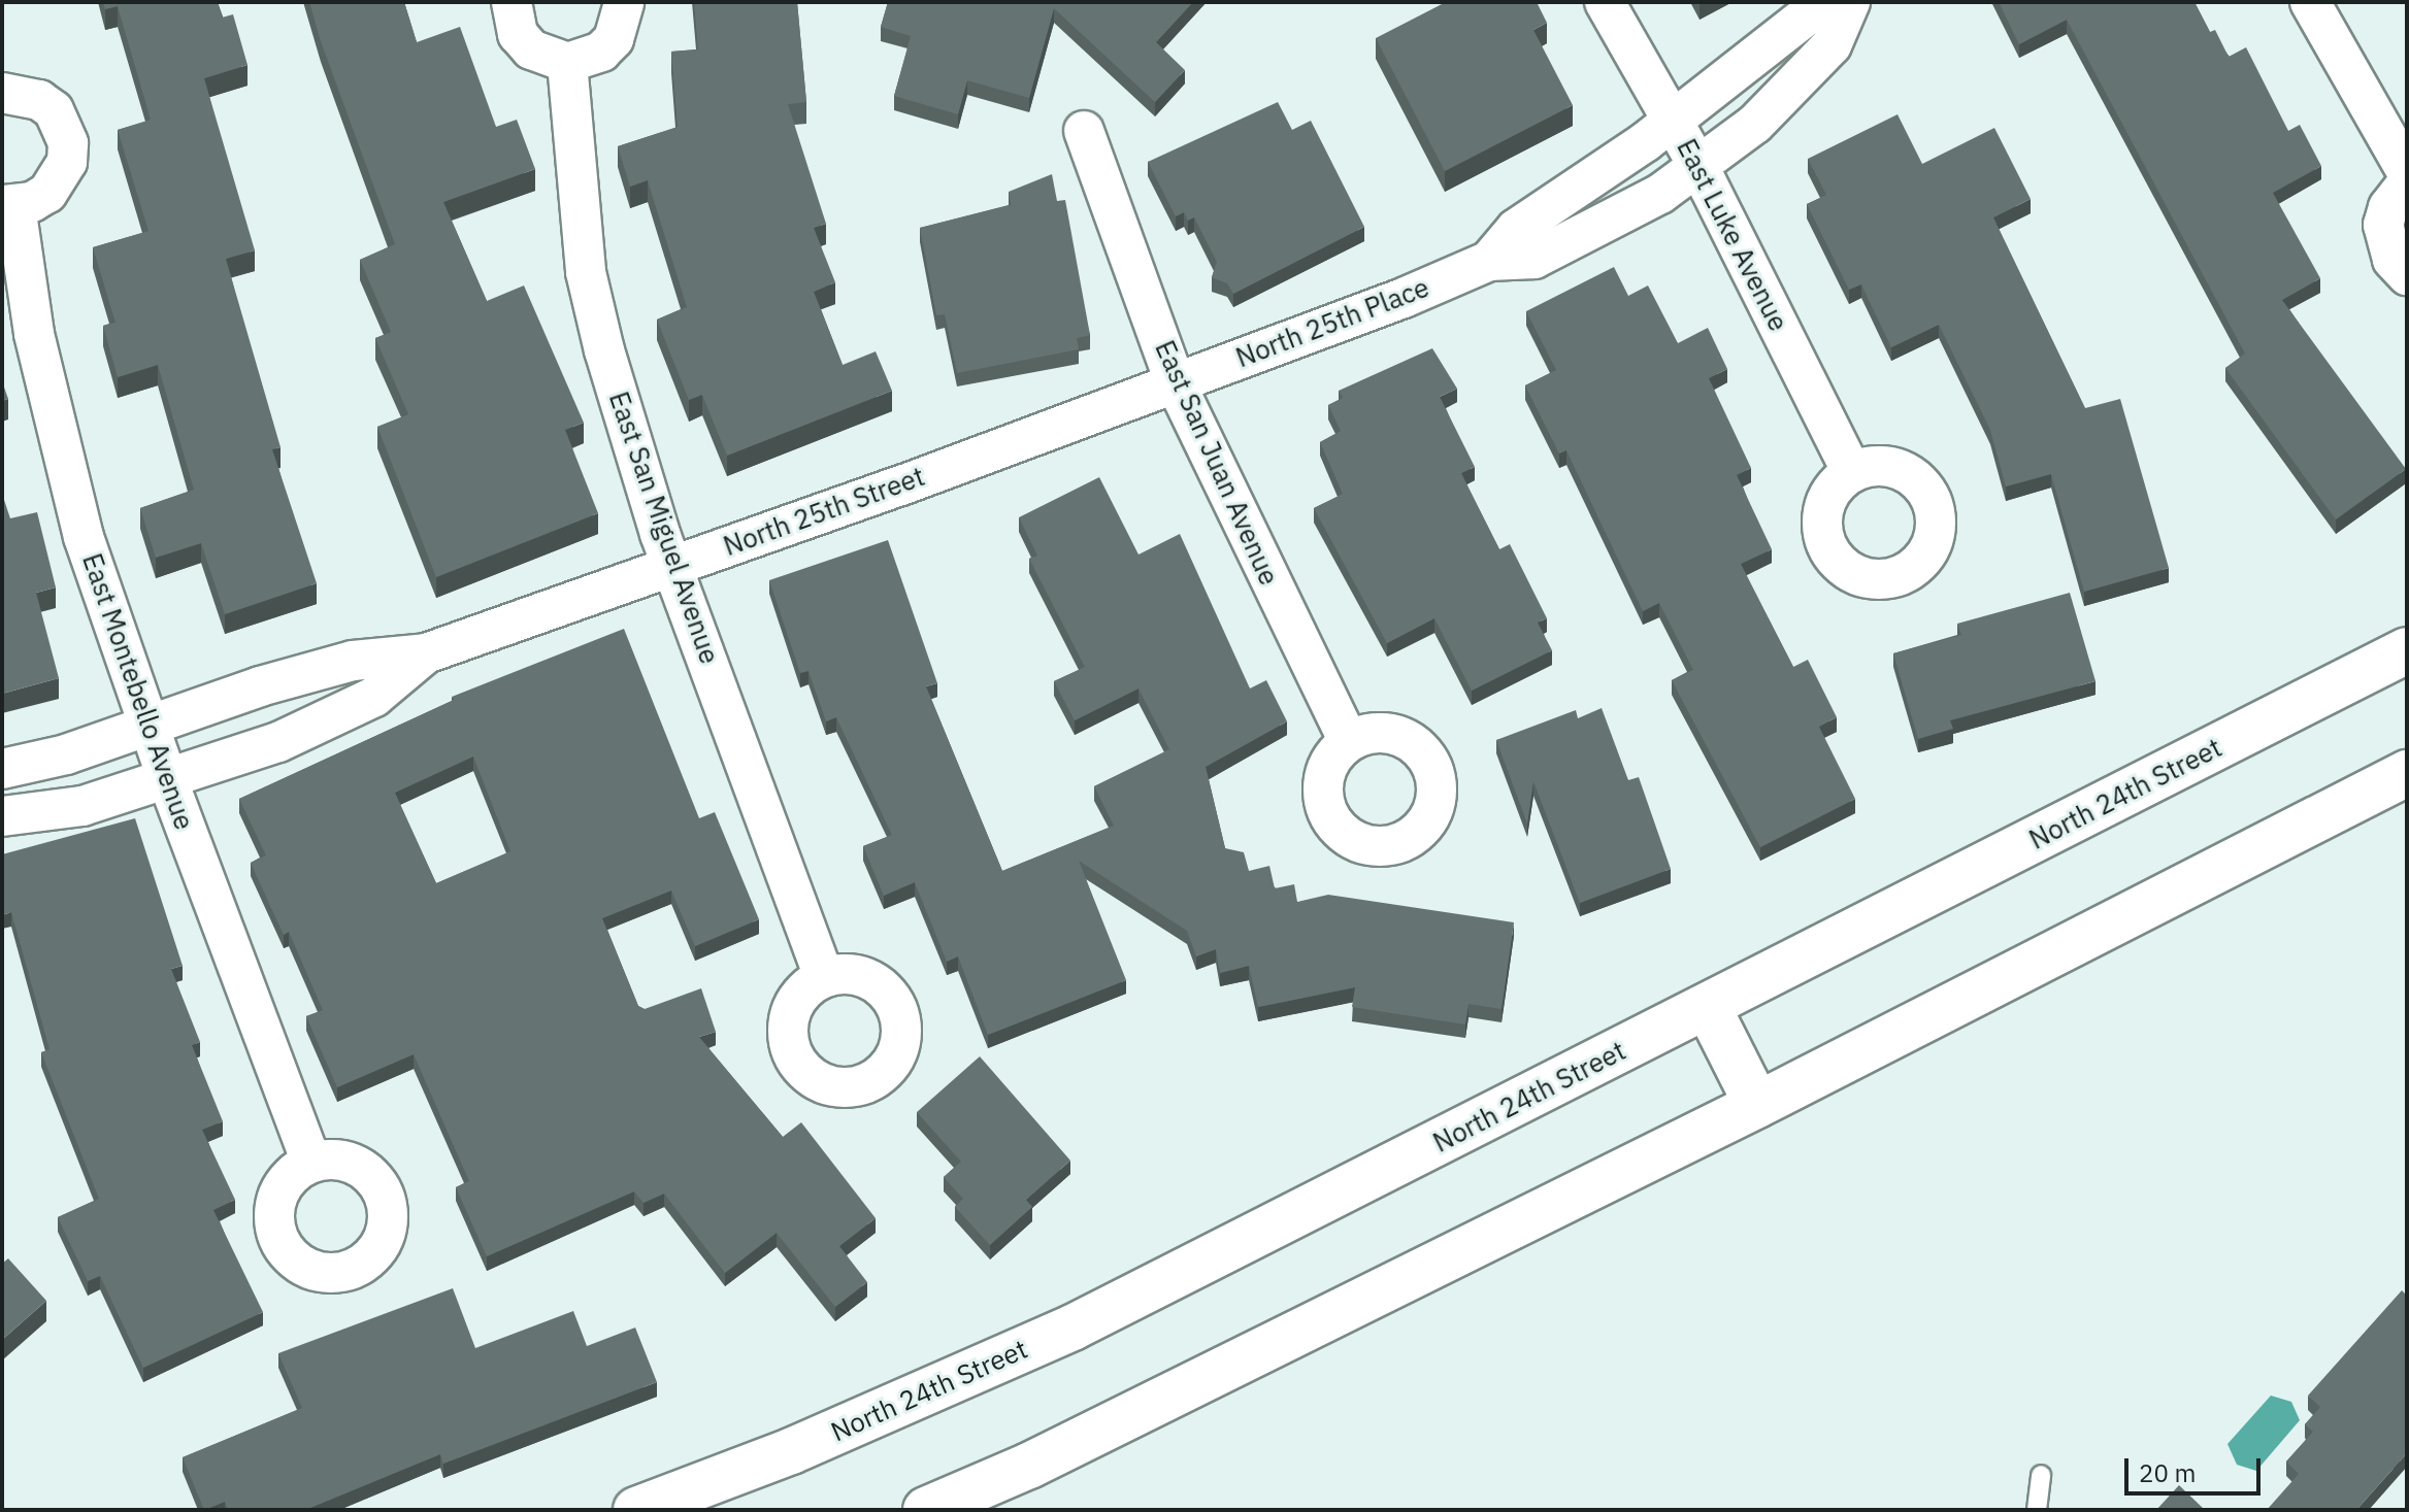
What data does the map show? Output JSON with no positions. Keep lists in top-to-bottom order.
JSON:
{
  "streets": {
    "main road": ["North 24th Street"],
    "street": [
      "East Luke Avenue",
      "North 25th Place",
      "East San Juan Avenue",
      "North 25th Street",
      "East San Miguel Avenue",
      "East Montebello Avenue"
    ]
  },
  "crossings": [
    ["East Luke Avenue", "North 25th Place"],
    ["North 25th Place", "East San Juan Avenue"],
    ["North 25th Place", "North 25th Street"],
    ["East San Juan Avenue", "North 25th Street"],
    ["North 25th Street", "East San Miguel Avenue"],
    ["North 25th Street", "East Montebello Avenue"]
  ],
  "scale_bar": "20 m"
}
